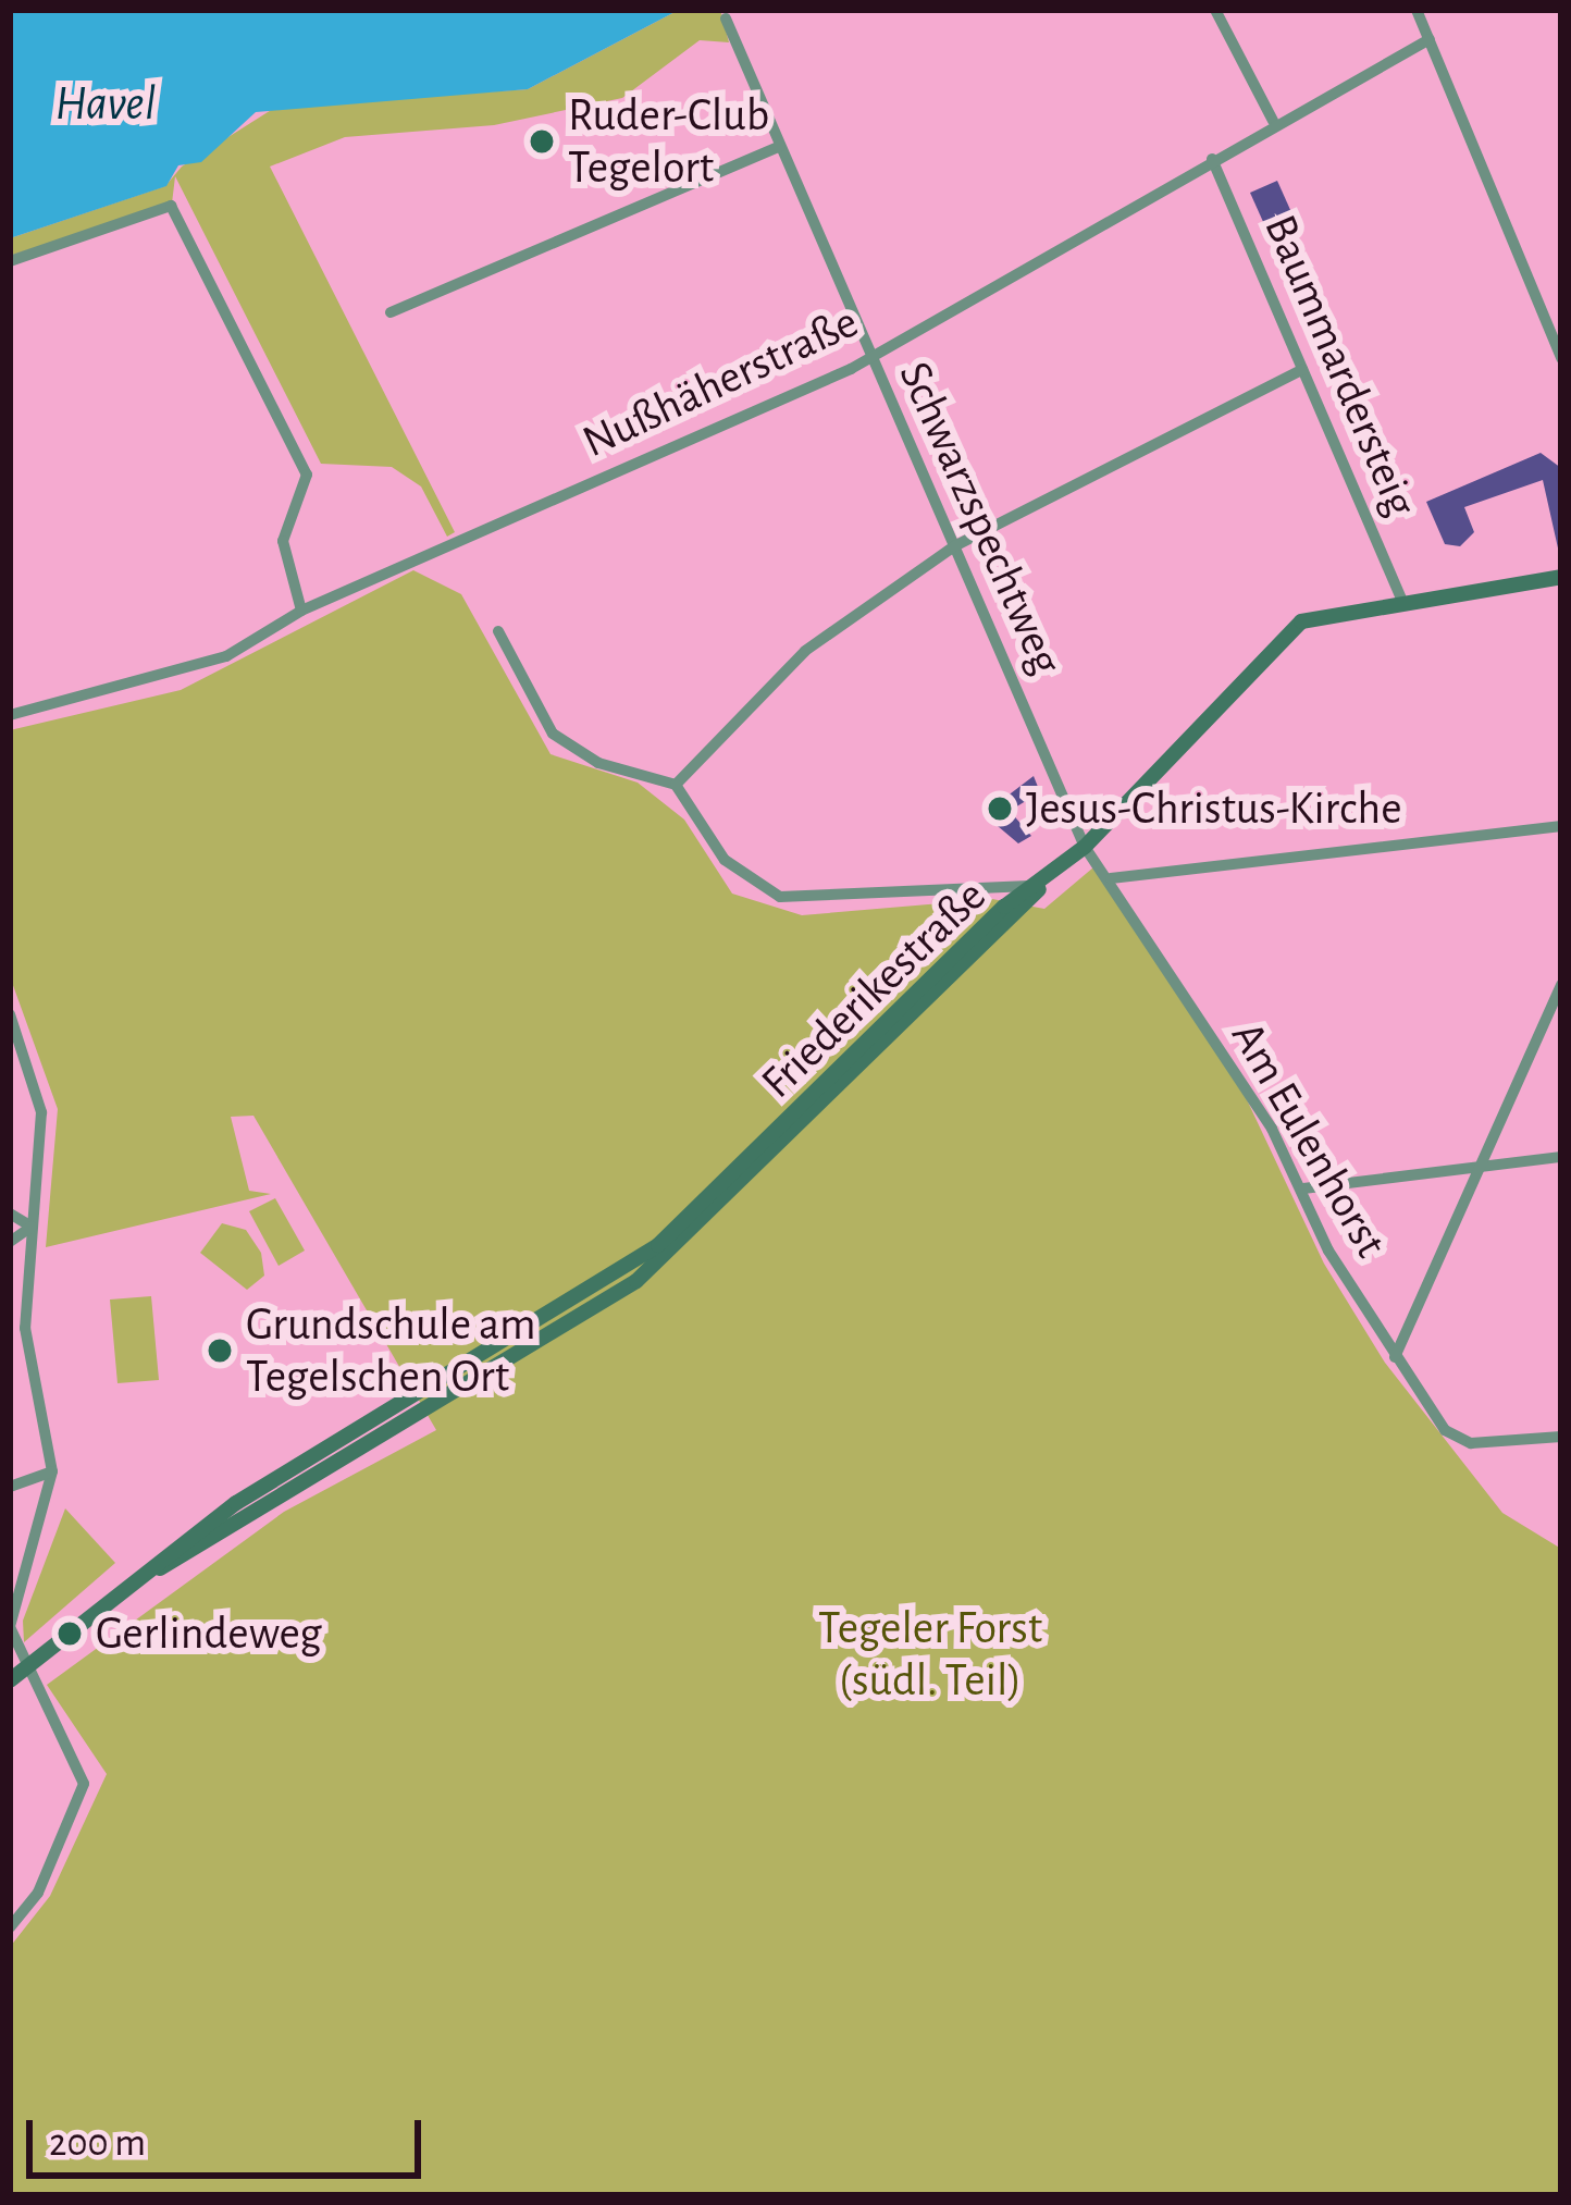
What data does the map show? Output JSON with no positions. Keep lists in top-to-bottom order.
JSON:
{
  "streets": {
    "street": [
      "Baummardersteig",
      "Nußhäherstraße",
      "Schwarzspechtweg",
      "Friederikestraße",
      "Am Eulenhorst"
    ]
  },
  "crossings": [
    ["Baummardersteig", "Nußhäherstraße"],
    ["Baummardersteig", "Friederikestraße"],
    ["Nußhäherstraße", "Schwarzspechtweg"],
    ["Schwarzspechtweg", "Friederikestraße"],
    ["Schwarzspechtweg", "Am Eulenhorst"],
    ["Friederikestraße", "Am Eulenhorst"]
  ],
  "water": ["Havel"],
  "parks": ["Tegeler Forst (südl. Teil)"],
  "places": [
    "Ruder-Club Tegelort",
    "Jesus-Christus-Kirche",
    "Grundschule am Tegelschen Ort",
    "Gerlindeweg"
  ],
  "scale_bar": "200 m"
}
